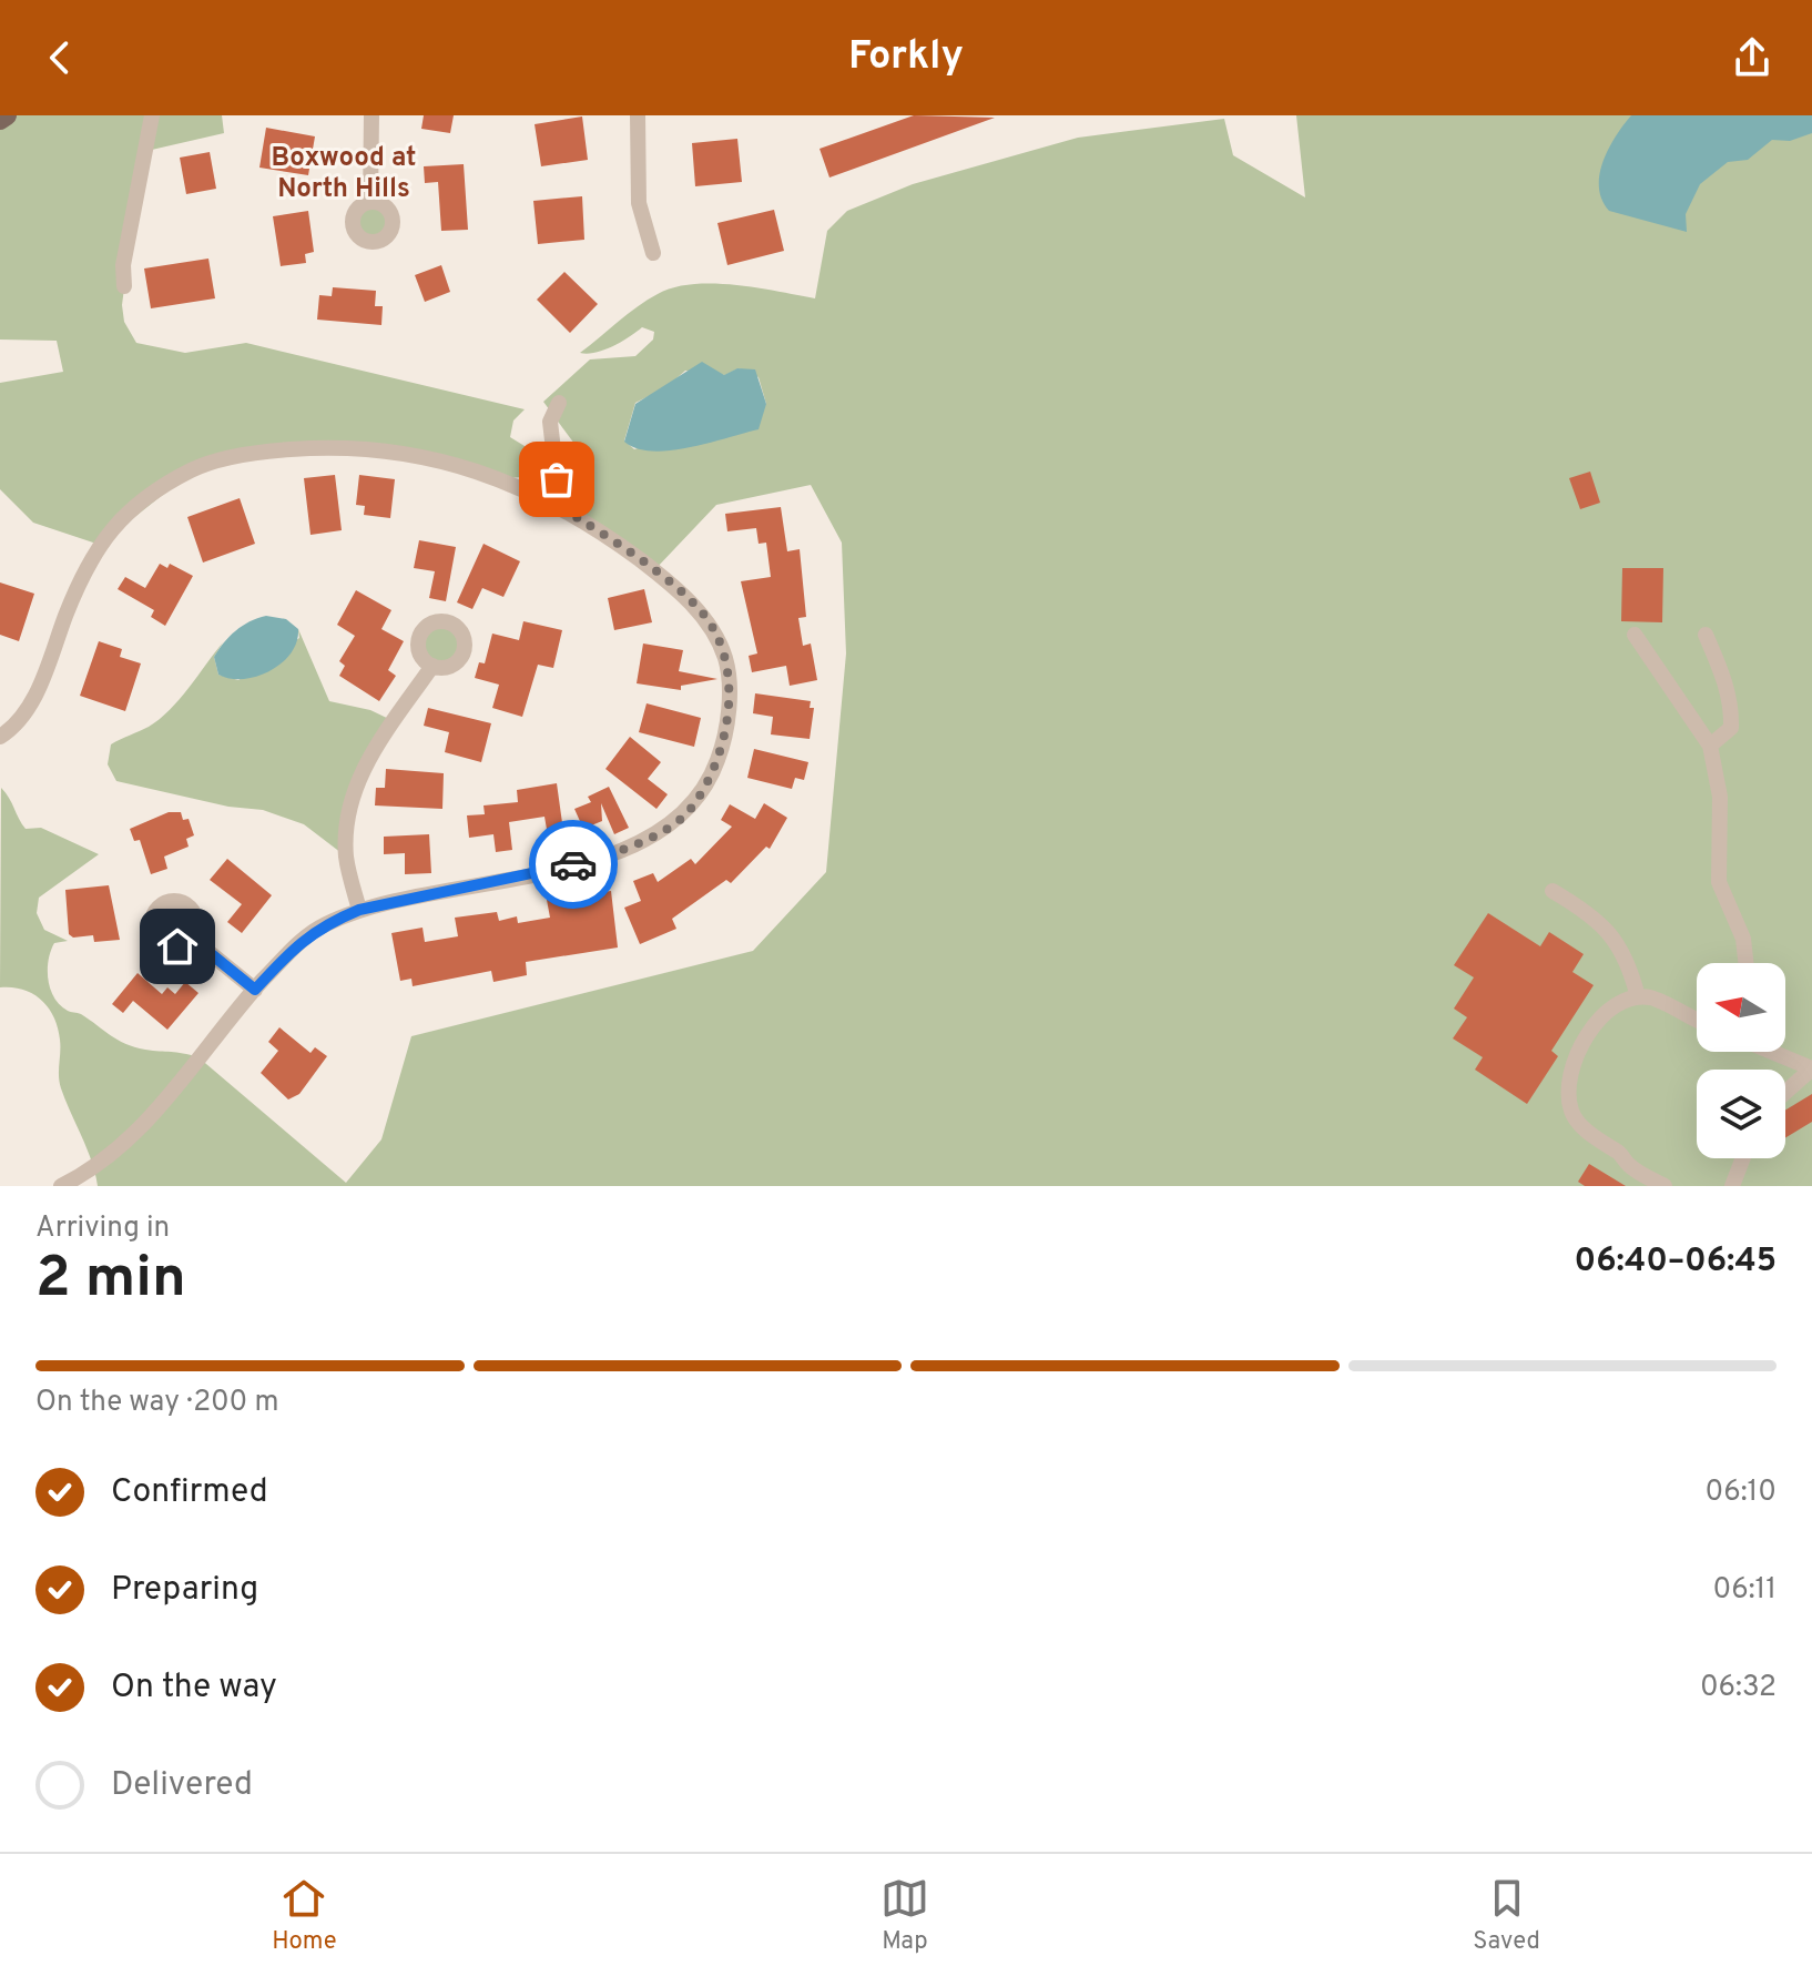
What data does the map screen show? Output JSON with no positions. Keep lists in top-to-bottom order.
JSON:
{
  "districts": ["Boxwood at North Hills"],
  "north": "left",
  "page": {
    "header": "Forkly",
    "heading": ["2 min", "Arriving in", "06:40–06:45"],
    "bar": "On the way · 200 m",
    "list": [
      ["Confirmed", "06:10"],
      ["Preparing", "06:11"],
      ["On the way", "06:32"],
      "Delivered"
    ],
    "tabs": ["Home", "Map", "Saved"]
  }
}
